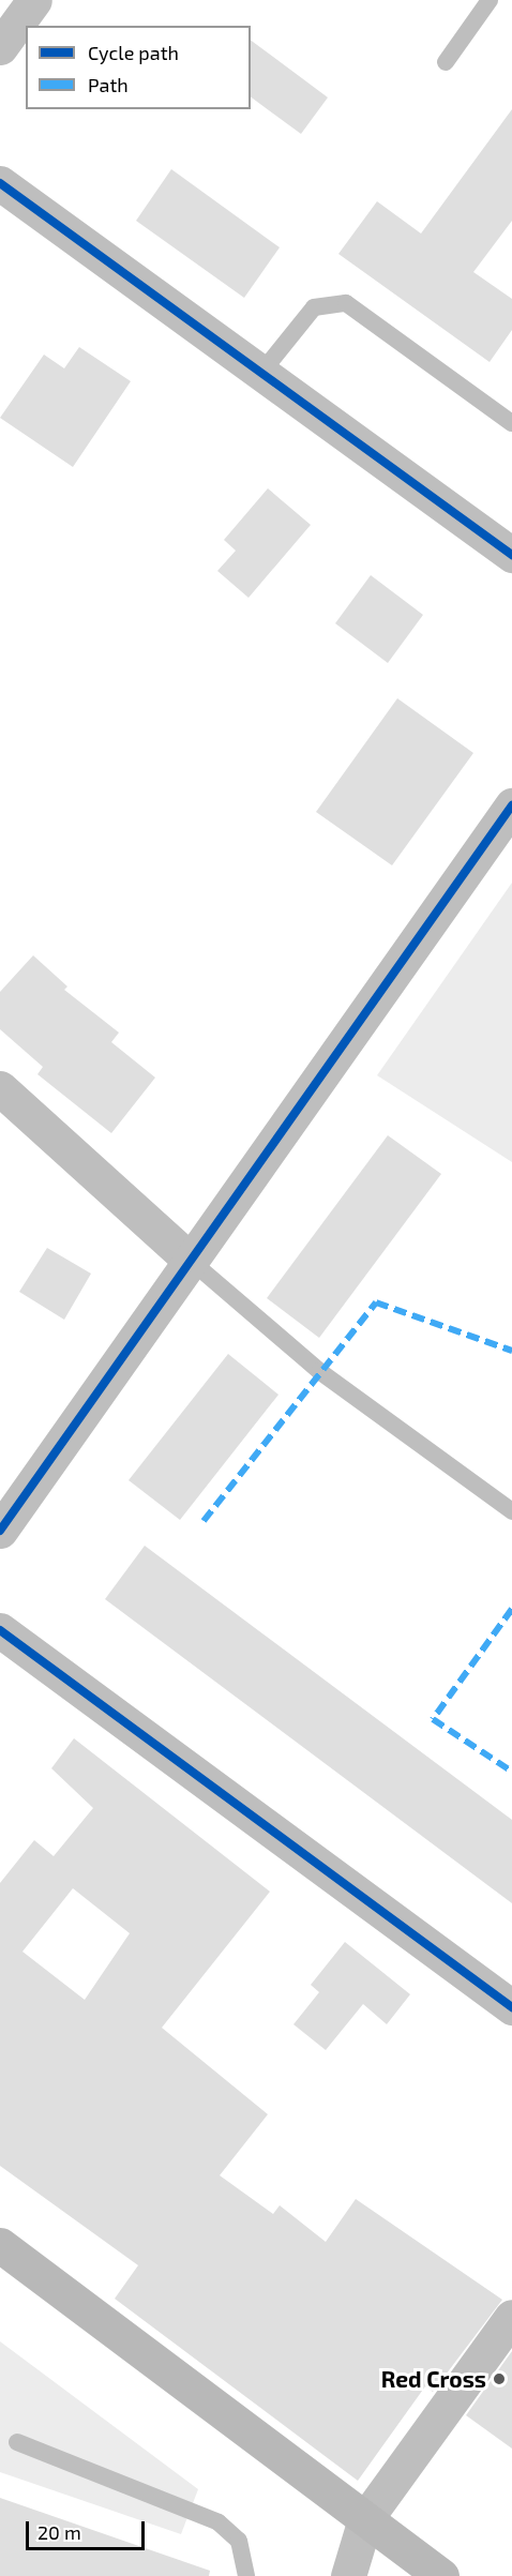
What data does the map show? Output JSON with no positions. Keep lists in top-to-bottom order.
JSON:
{
  "places": ["Red Cross"],
  "legend": ["Cycle path", "Path"],
  "scale_bar": "20 m"
}
